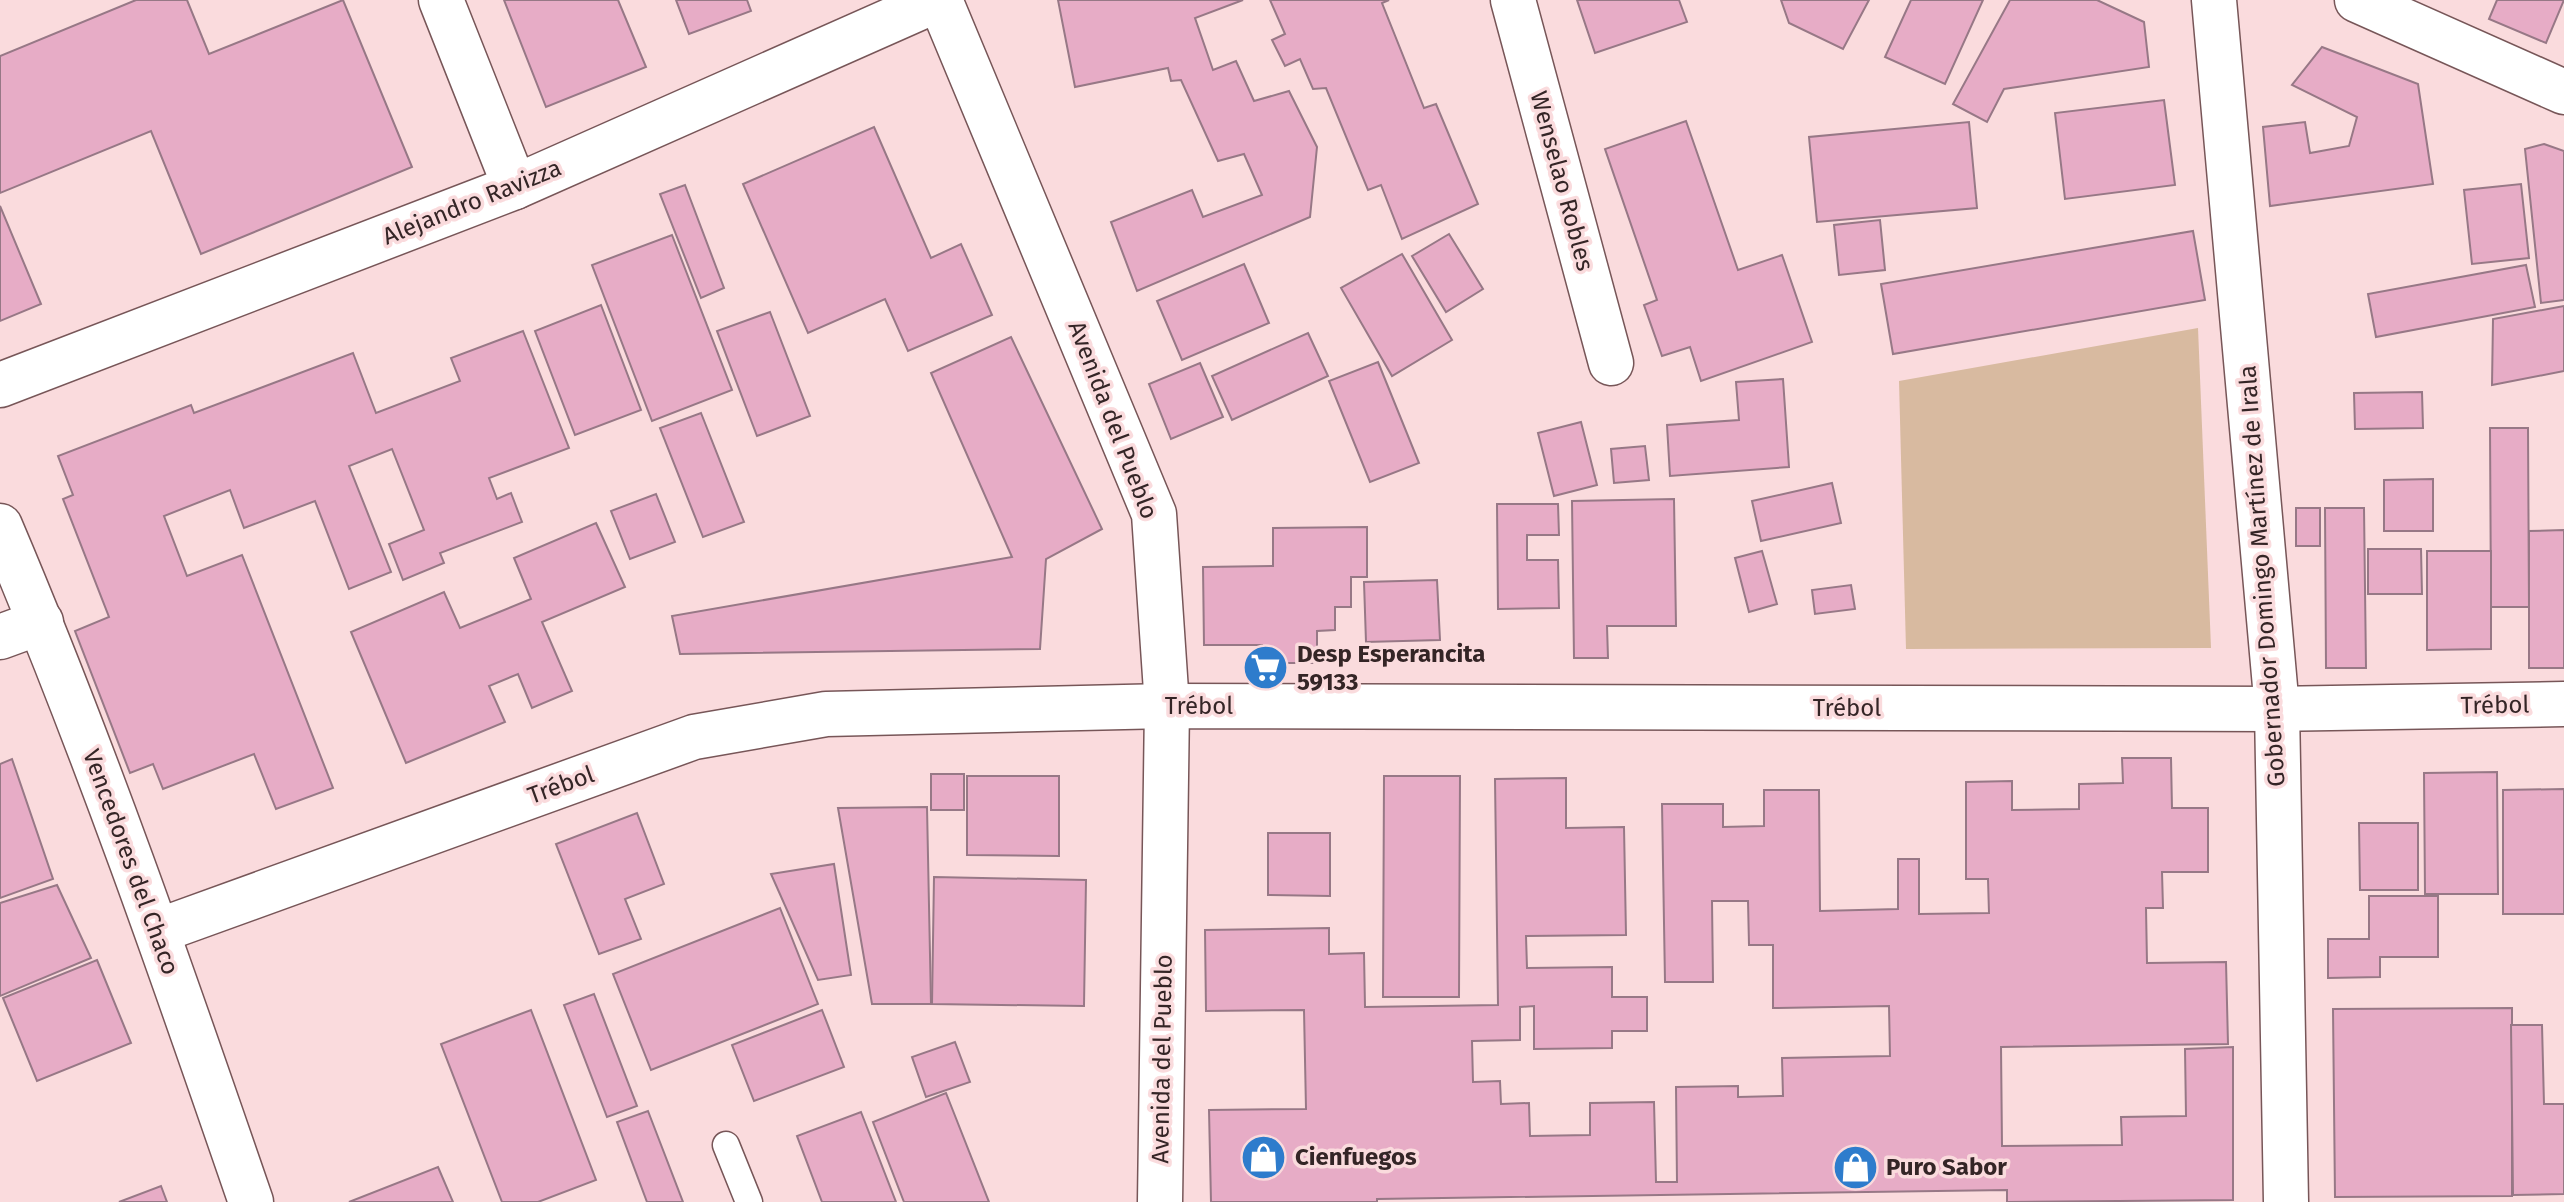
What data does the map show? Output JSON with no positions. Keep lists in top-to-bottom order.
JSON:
{
  "streets": {
    "street": [
      "Wenselao Robles",
      "Alejandro Ravizza",
      "Avenida del Pueblo",
      "Gobernador Domingo Martínez de Irala",
      "Trébol",
      "Vencedores del Chaco"
    ]
  },
  "crossings": [
    ["Alejandro Ravizza", "Avenida del Pueblo"],
    ["Avenida del Pueblo", "Trébol"],
    ["Gobernador Domingo Martínez de Irala", "Trébol"],
    ["Trébol", "Vencedores del Chaco"]
  ],
  "places": {
    "supermarket": ["Desp Esperancita 59133"],
    "shop": ["Cienfuegos", "Puro Sabor"]
  }
}
